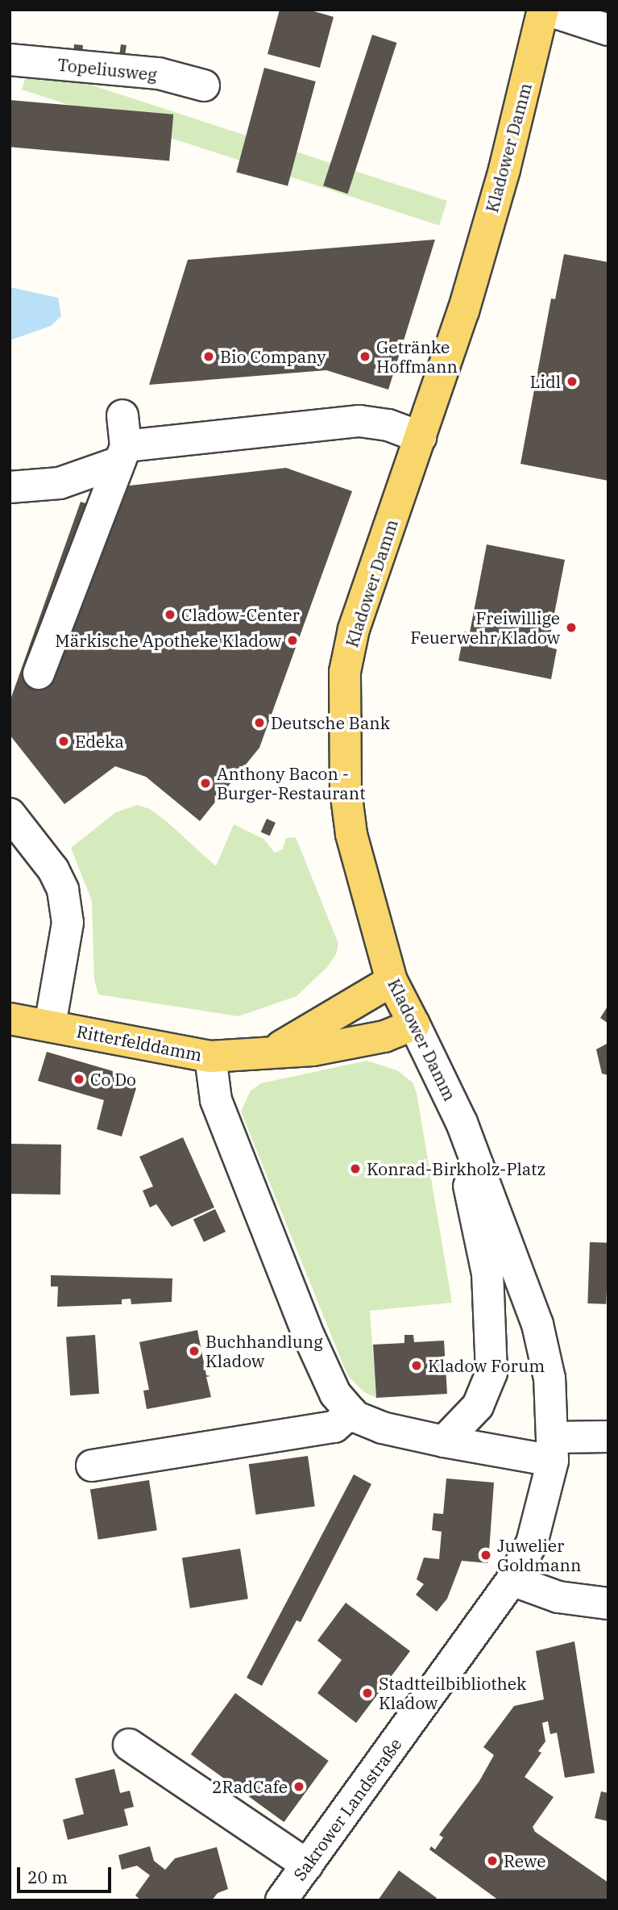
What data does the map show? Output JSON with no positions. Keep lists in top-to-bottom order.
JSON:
{
  "streets": {
    "main road": ["Kladower Damm", "Ritterfelddamm"],
    "street": ["Topeliusweg", "Sakrower Landstraße"]
  },
  "crossings": [
    ["Kladower Damm", "Ritterfelddamm"],
    ["Kladower Damm", "Sakrower Landstraße"]
  ],
  "places": [
    "Bio Company",
    "Getränke Hoffmann",
    "Lidl",
    "Cladow-Center",
    "Freiwillige Feuerwehr Kladow",
    "Märkische Apotheke Kladow",
    "Deutsche Bank",
    "Edeka",
    "Anthony Bacon - Burger-Restaurant",
    "Co Do",
    "Konrad-Birkholz-Platz",
    "Buchhandlung Kladow",
    "Kladow Forum",
    "Juwelier Goldmann",
    "Stadtteilbibliothek Kladow",
    "2RadCafe",
    "Rewe"
  ],
  "scale_bar": "20 m"
}
